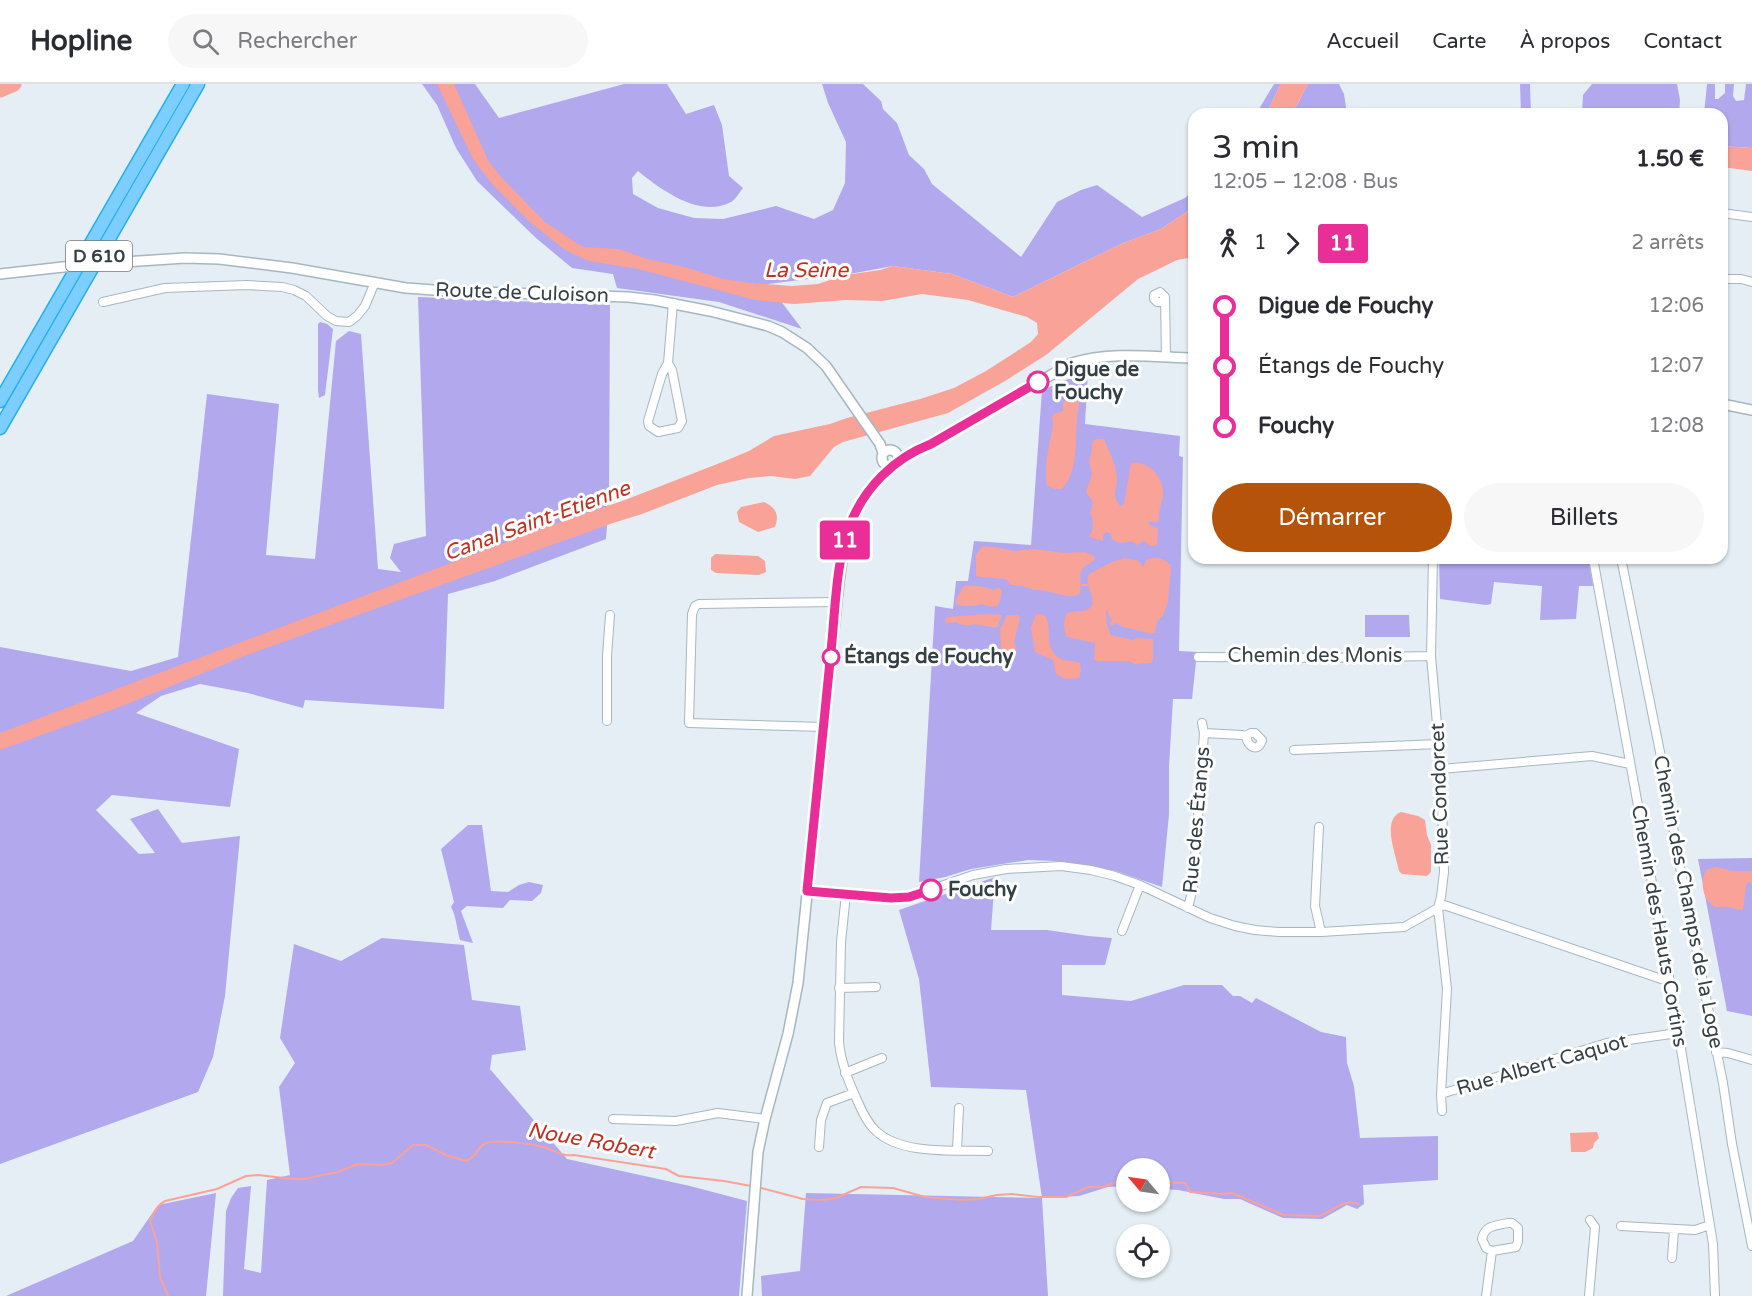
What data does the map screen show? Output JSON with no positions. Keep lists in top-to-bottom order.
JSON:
{
  "streets": {
    "highway": ["D 610"],
    "street": [
      "Route de Culoison",
      "Chemin des Monis",
      "Rue Condorcet",
      "Rue des Étangs",
      "Chemin des Champs de la Loge",
      "Chemin des Hauts Cortins",
      "Rue Albert Caquot"
    ]
  },
  "crossings": [
    ["Chemin des Monis", "Rue Condorcet"],
    ["Rue Condorcet", "Rue Albert Caquot"],
    ["Chemin des Hauts Cortins", "Rue Albert Caquot"]
  ],
  "water": ["La Seine", "Canal Saint-Etienne", "Noue Robert"],
  "places": ["Digue de Fouchy", "Étangs de Fouchy", "Fouchy"],
  "lines": ["bus line 11"],
  "north": "top left",
  "page": {
    "header": "Hopline",
    "search": "Rechercher",
    "nav": [
      "Accueil",
      "Carte",
      "À propos",
      "Contact"
    ],
    "on_map": "11",
    "heading": ["3 min", "12:05 – 12:08 · Bus", "1.50 €"],
    "legs": ["1", "11", "2 arrêts"],
    "list": [
      {
        "name": "Digue de Fouchy",
        "value": "12:06"
      },
      {
        "name": "Étangs de Fouchy",
        "value": "12:07"
      },
      {
        "name": "Fouchy",
        "value": "12:08"
      }
    ],
    "buttons": ["Démarrer", "Billets"]
  }
}
